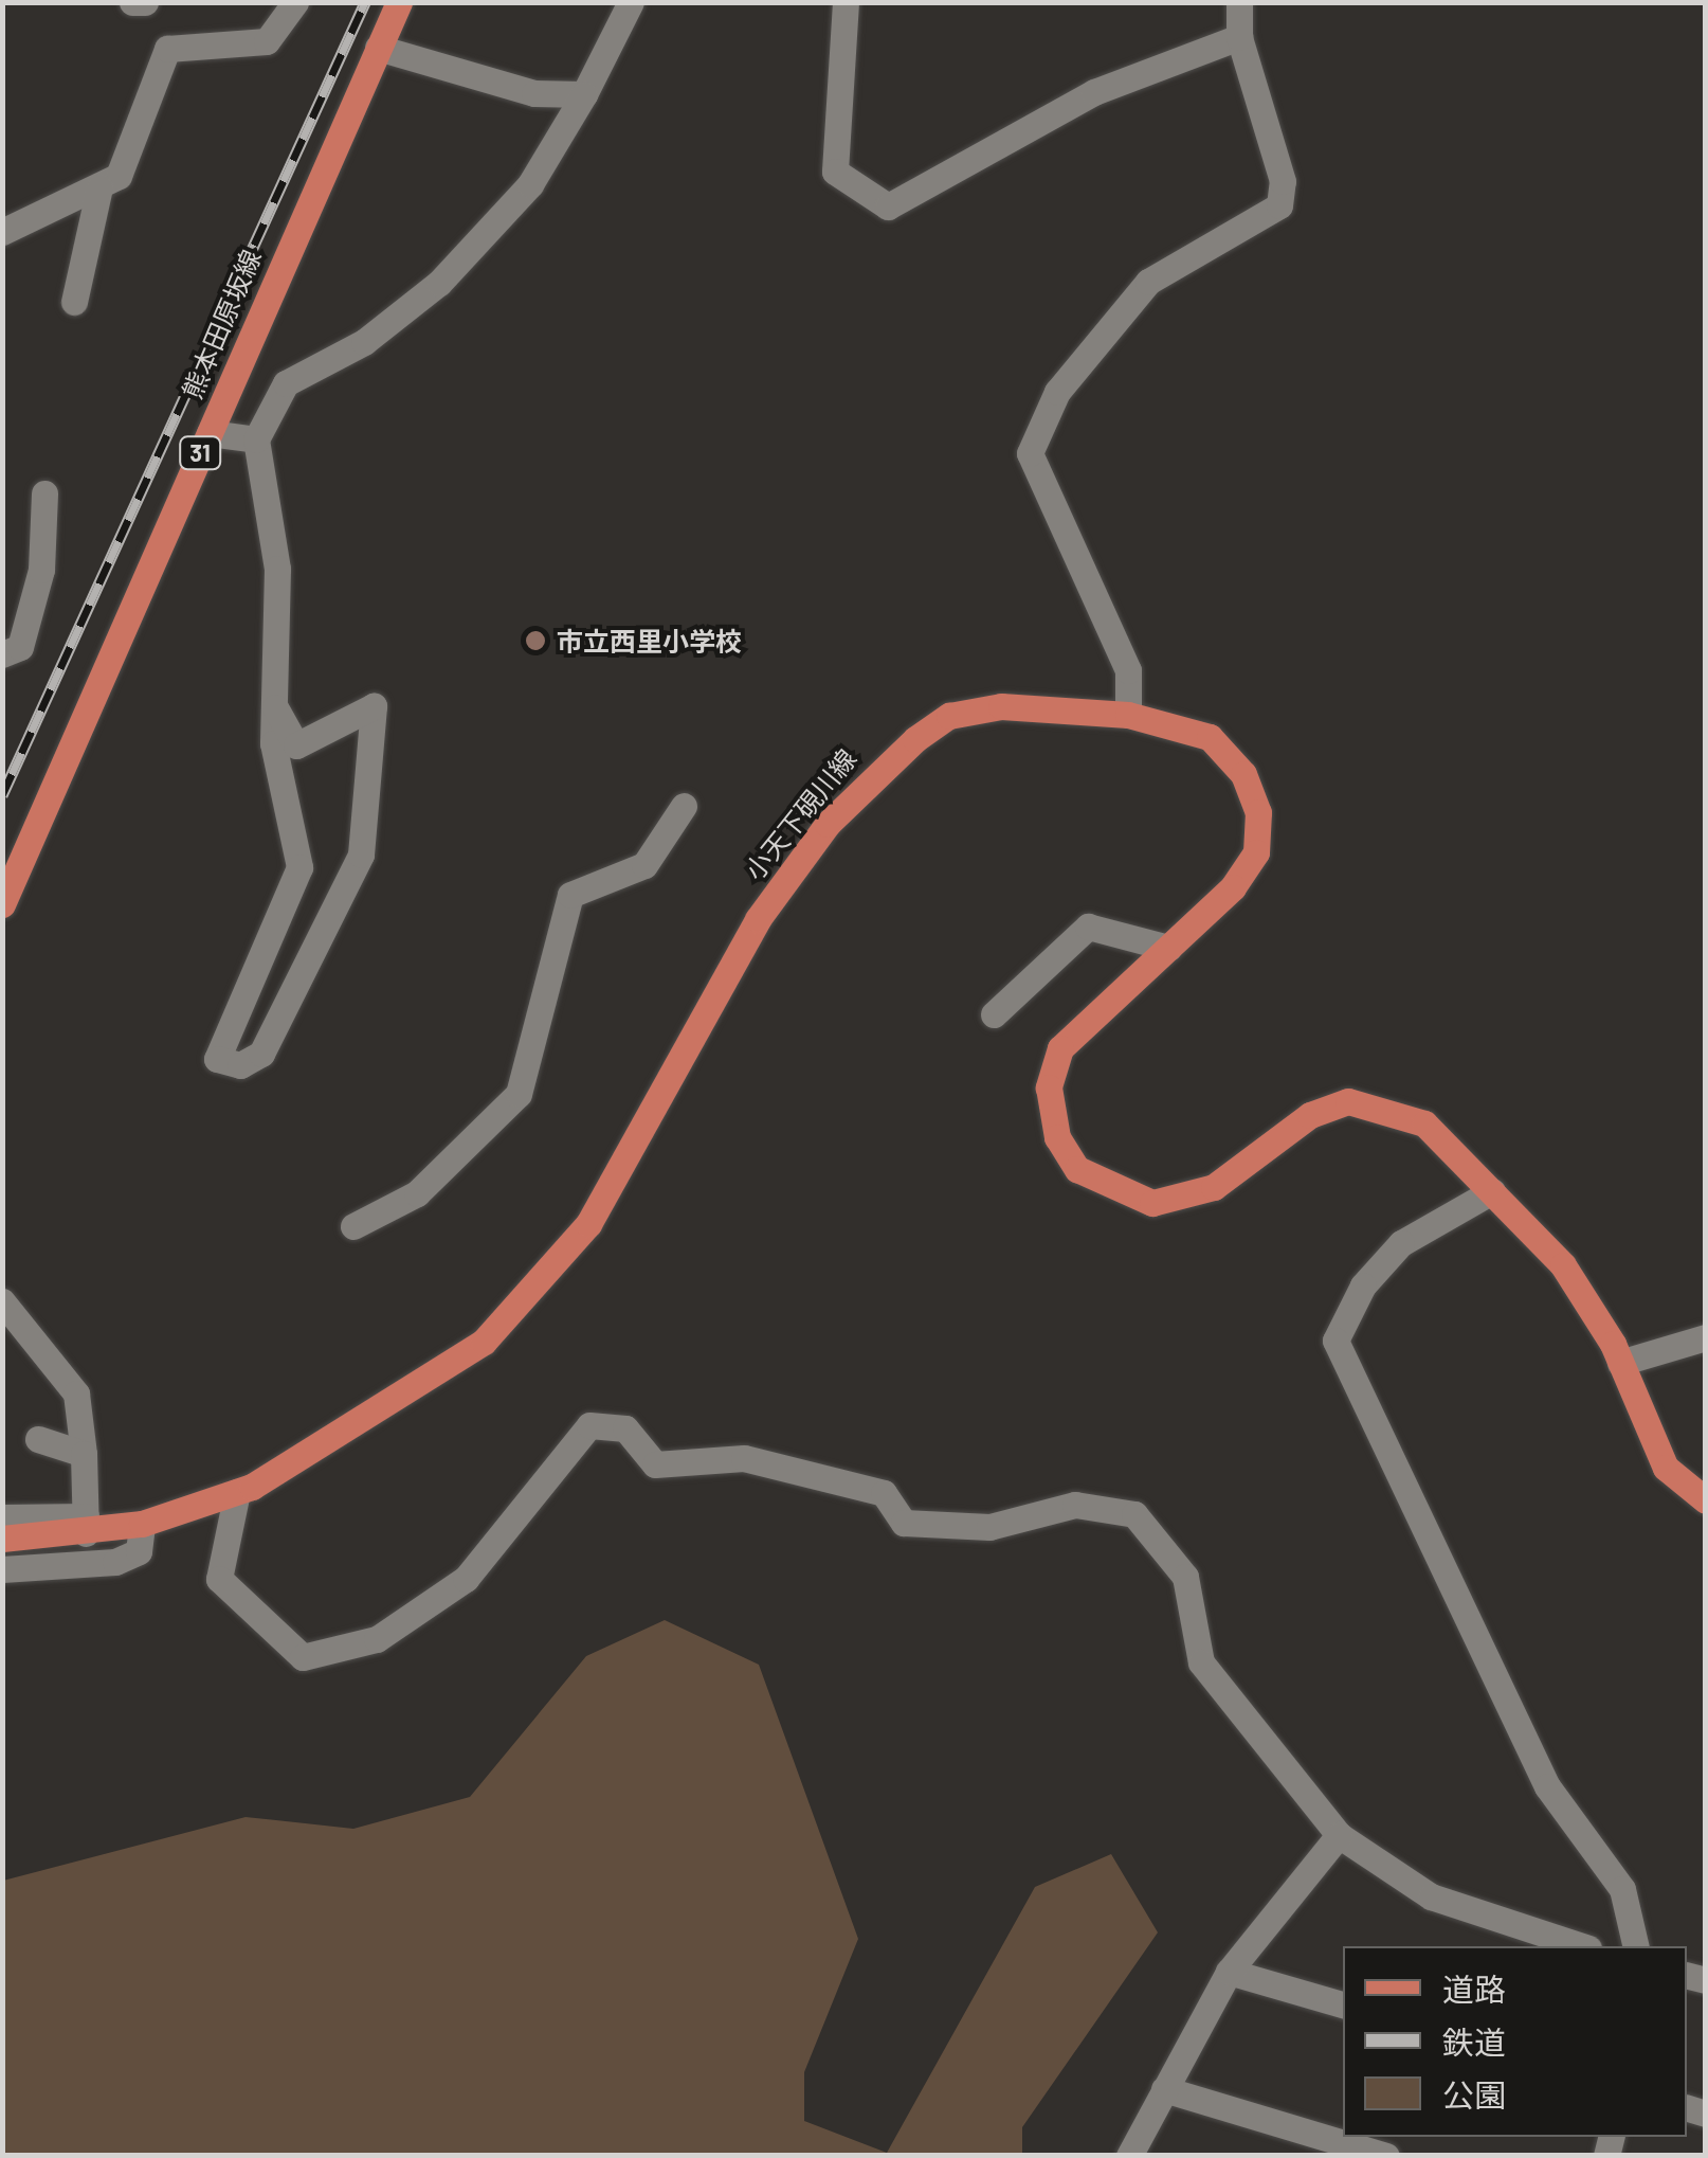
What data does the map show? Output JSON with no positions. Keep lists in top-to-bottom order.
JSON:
{
  "streets": {
    "main road": ["熊本田原坂線", "31", "小天下硯川線"]
  },
  "places": ["市立西里小学校"],
  "legend": ["道路", "鉄道", "公園"]
}
